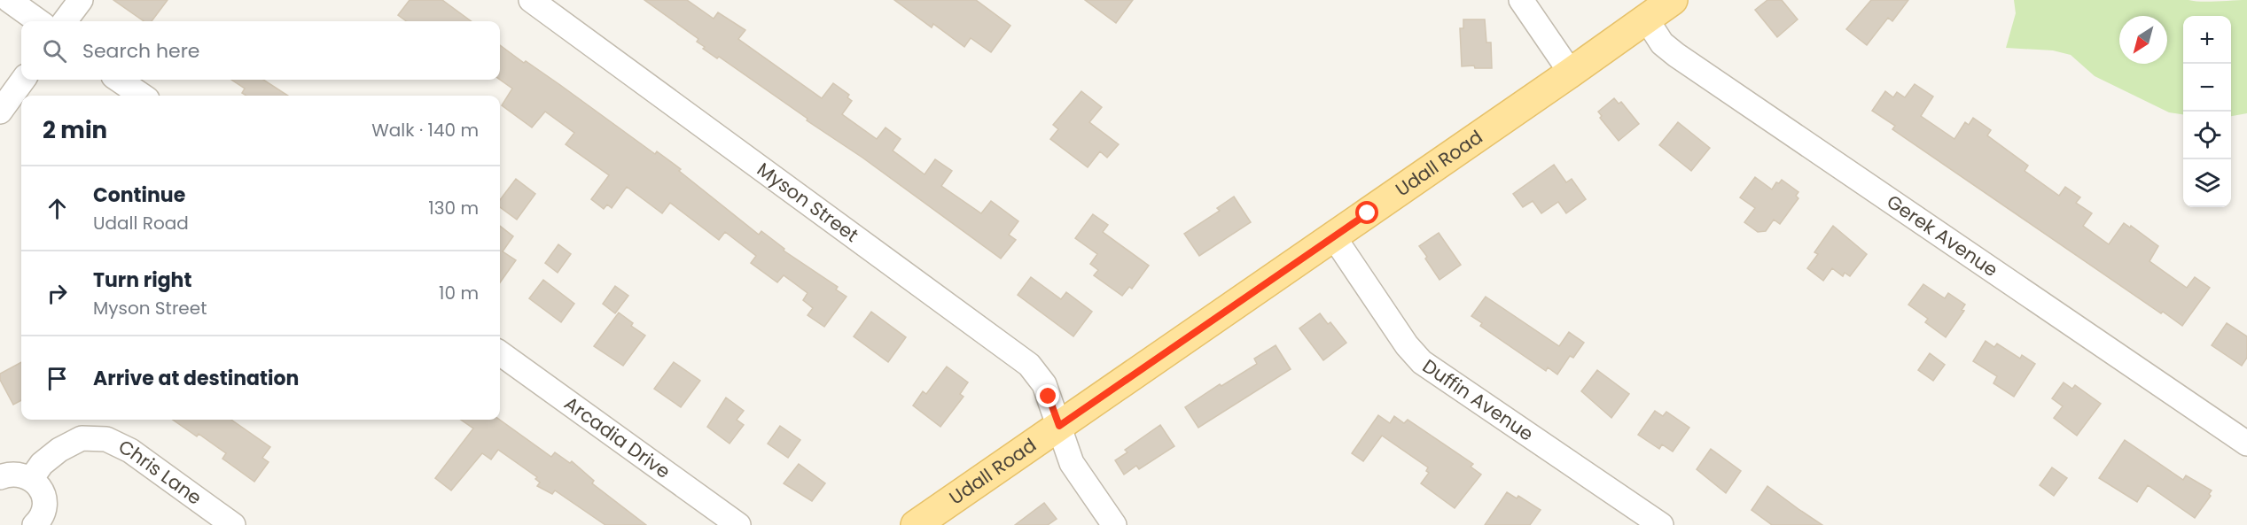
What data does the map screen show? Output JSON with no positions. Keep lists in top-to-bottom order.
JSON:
{
  "streets": {
    "main road": ["Udall Road"],
    "street": [
      "Myson Street",
      "Gerek Avenue",
      "Duffin Avenue",
      "Arcadia Drive",
      "Chris Lane"
    ]
  },
  "crossings": [
    ["Udall Road", "Myson Street"],
    ["Udall Road", "Gerek Avenue"],
    ["Udall Road", "Duffin Avenue"]
  ],
  "north": "bottom left",
  "page": {
    "map_buttons": ["+", "−"],
    "search": "Search here",
    "heading": ["2 min", "Walk · 140 m"],
    "list": [
      ["Continue", "Udall Road", "130 m"],
      ["Turn right", "Myson Street", "10 m"],
      "Arrive at destination"
    ]
  }
}
